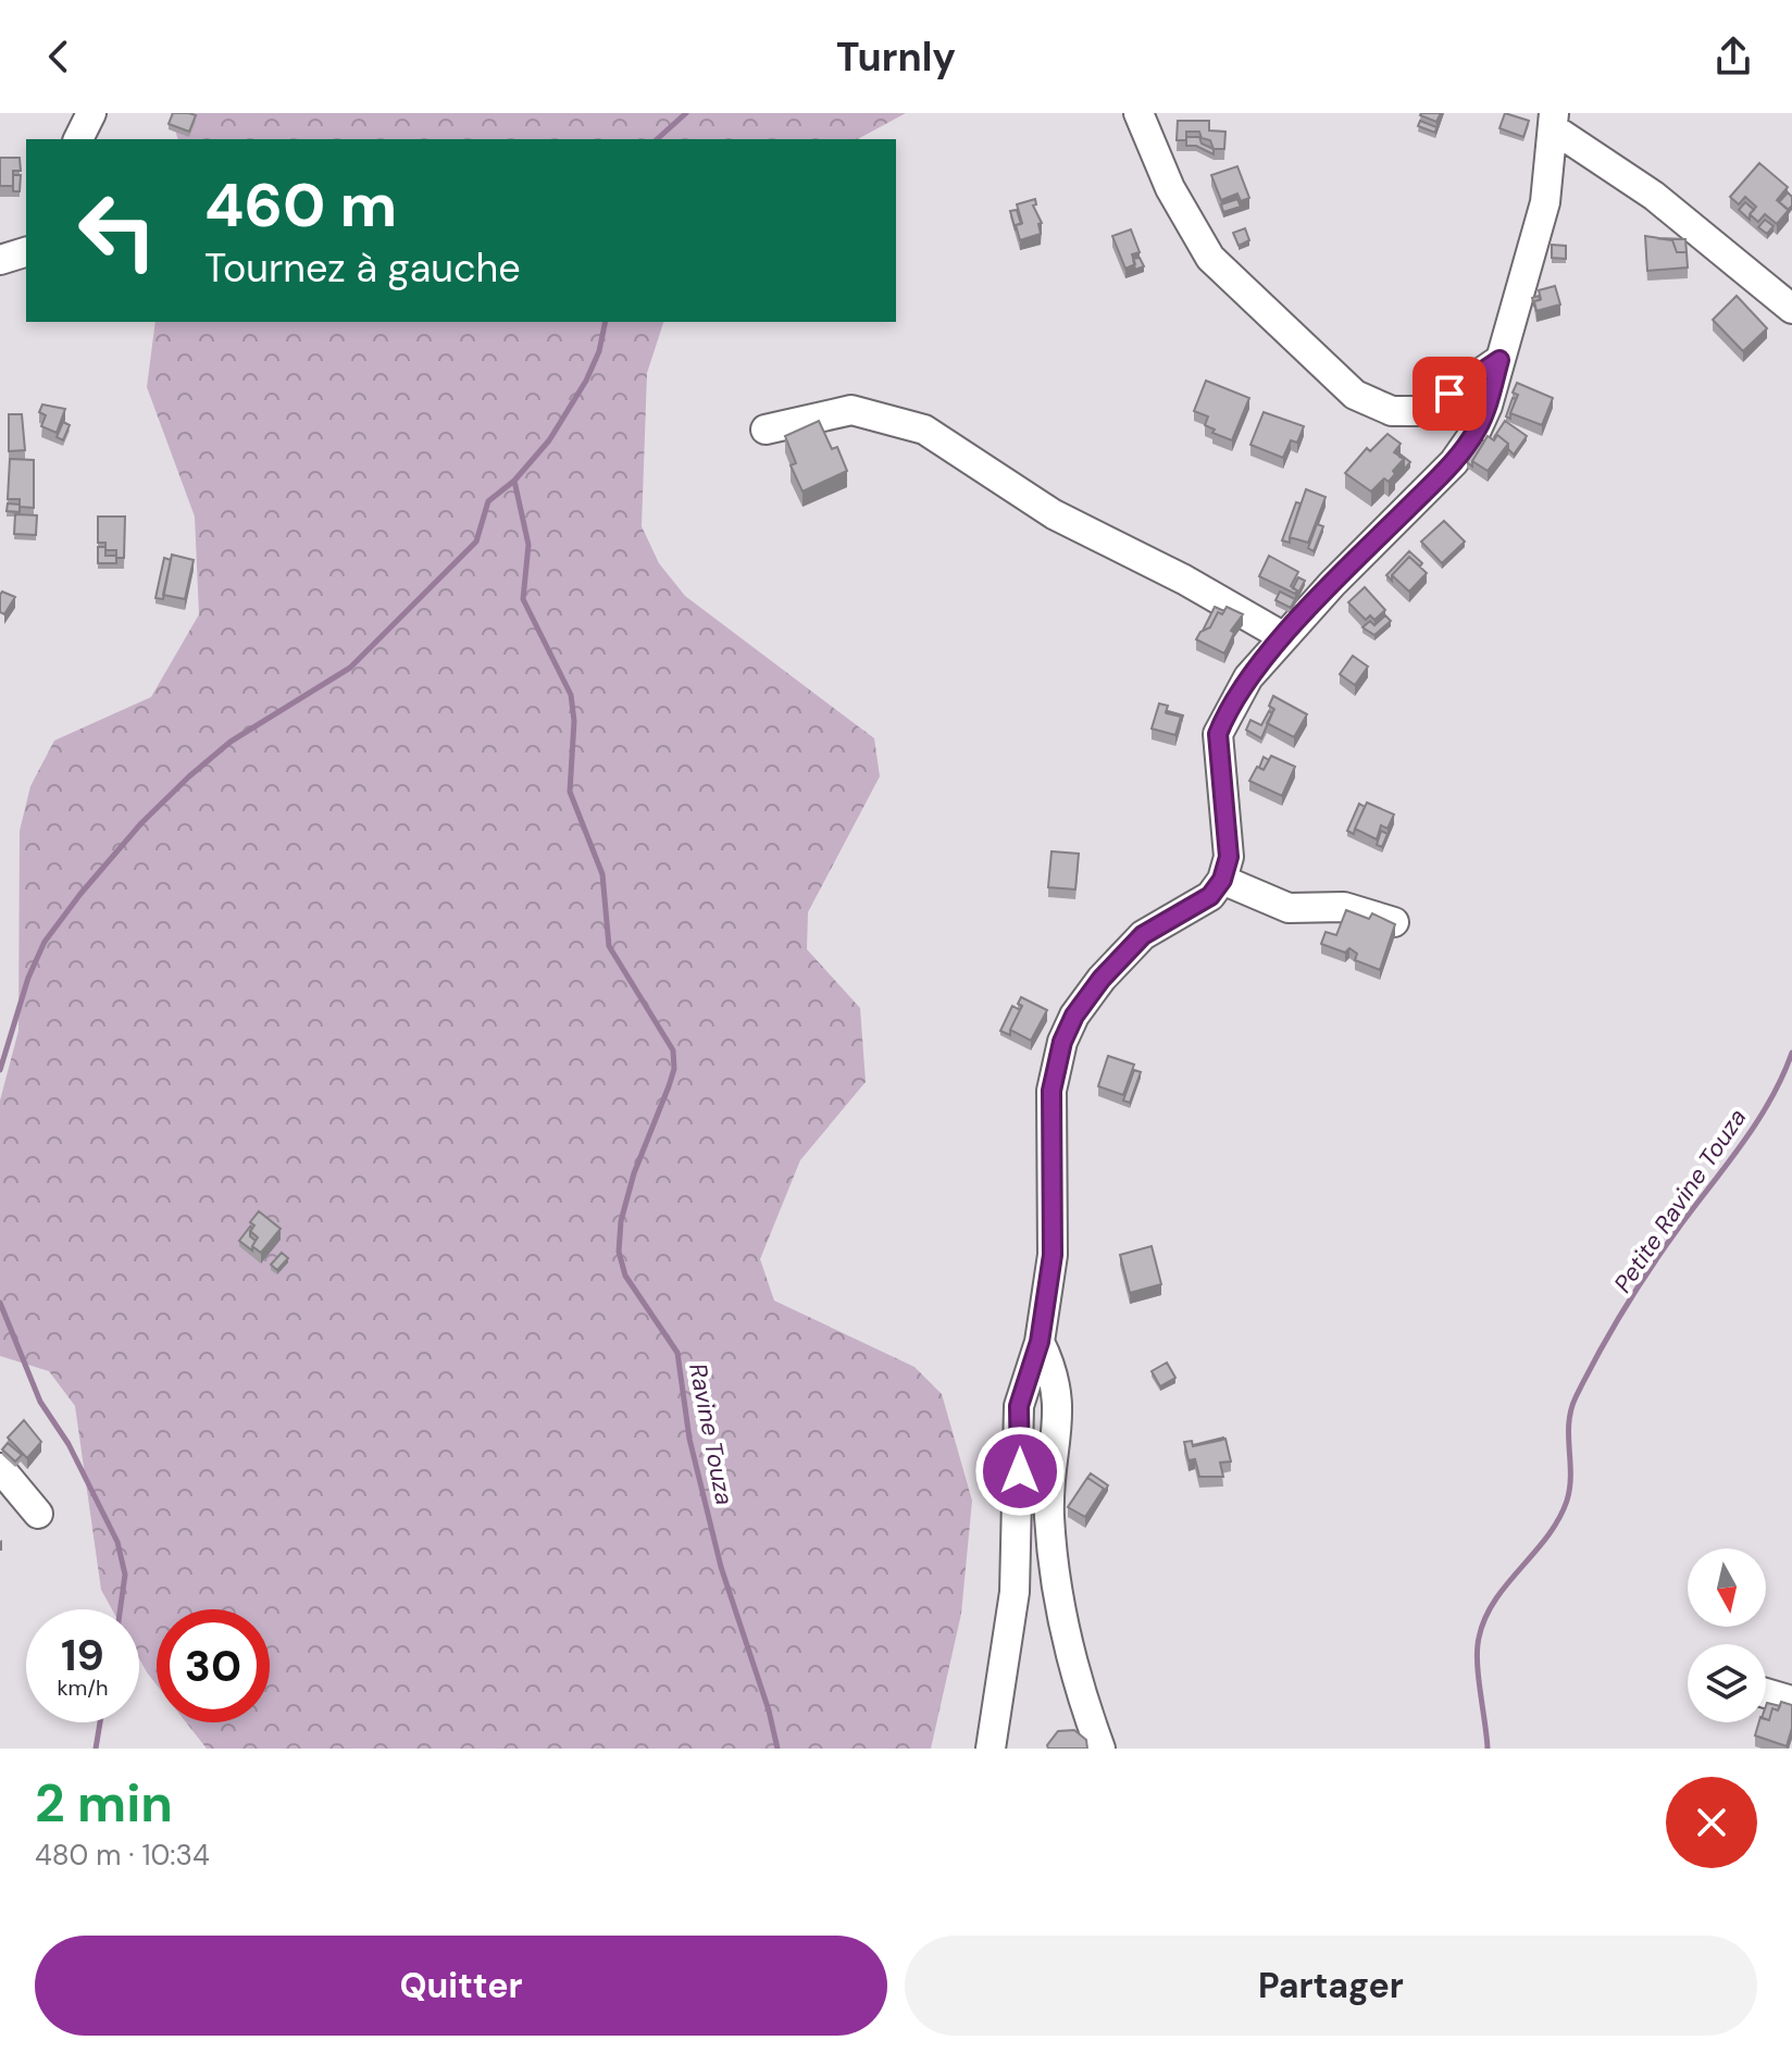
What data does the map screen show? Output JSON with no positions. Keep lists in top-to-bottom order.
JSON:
{
  "water": ["Petite Ravine Touza", "Ravine Touza"],
  "north": "bottom",
  "page": {
    "header": "Turnly",
    "turn": ["460 m", "Tournez à gauche"],
    "speed": "19 km/h",
    "limit": "30",
    "heading": ["2 min", "480 m · 10:34"],
    "buttons": ["Quitter", "Partager"]
  }
}
